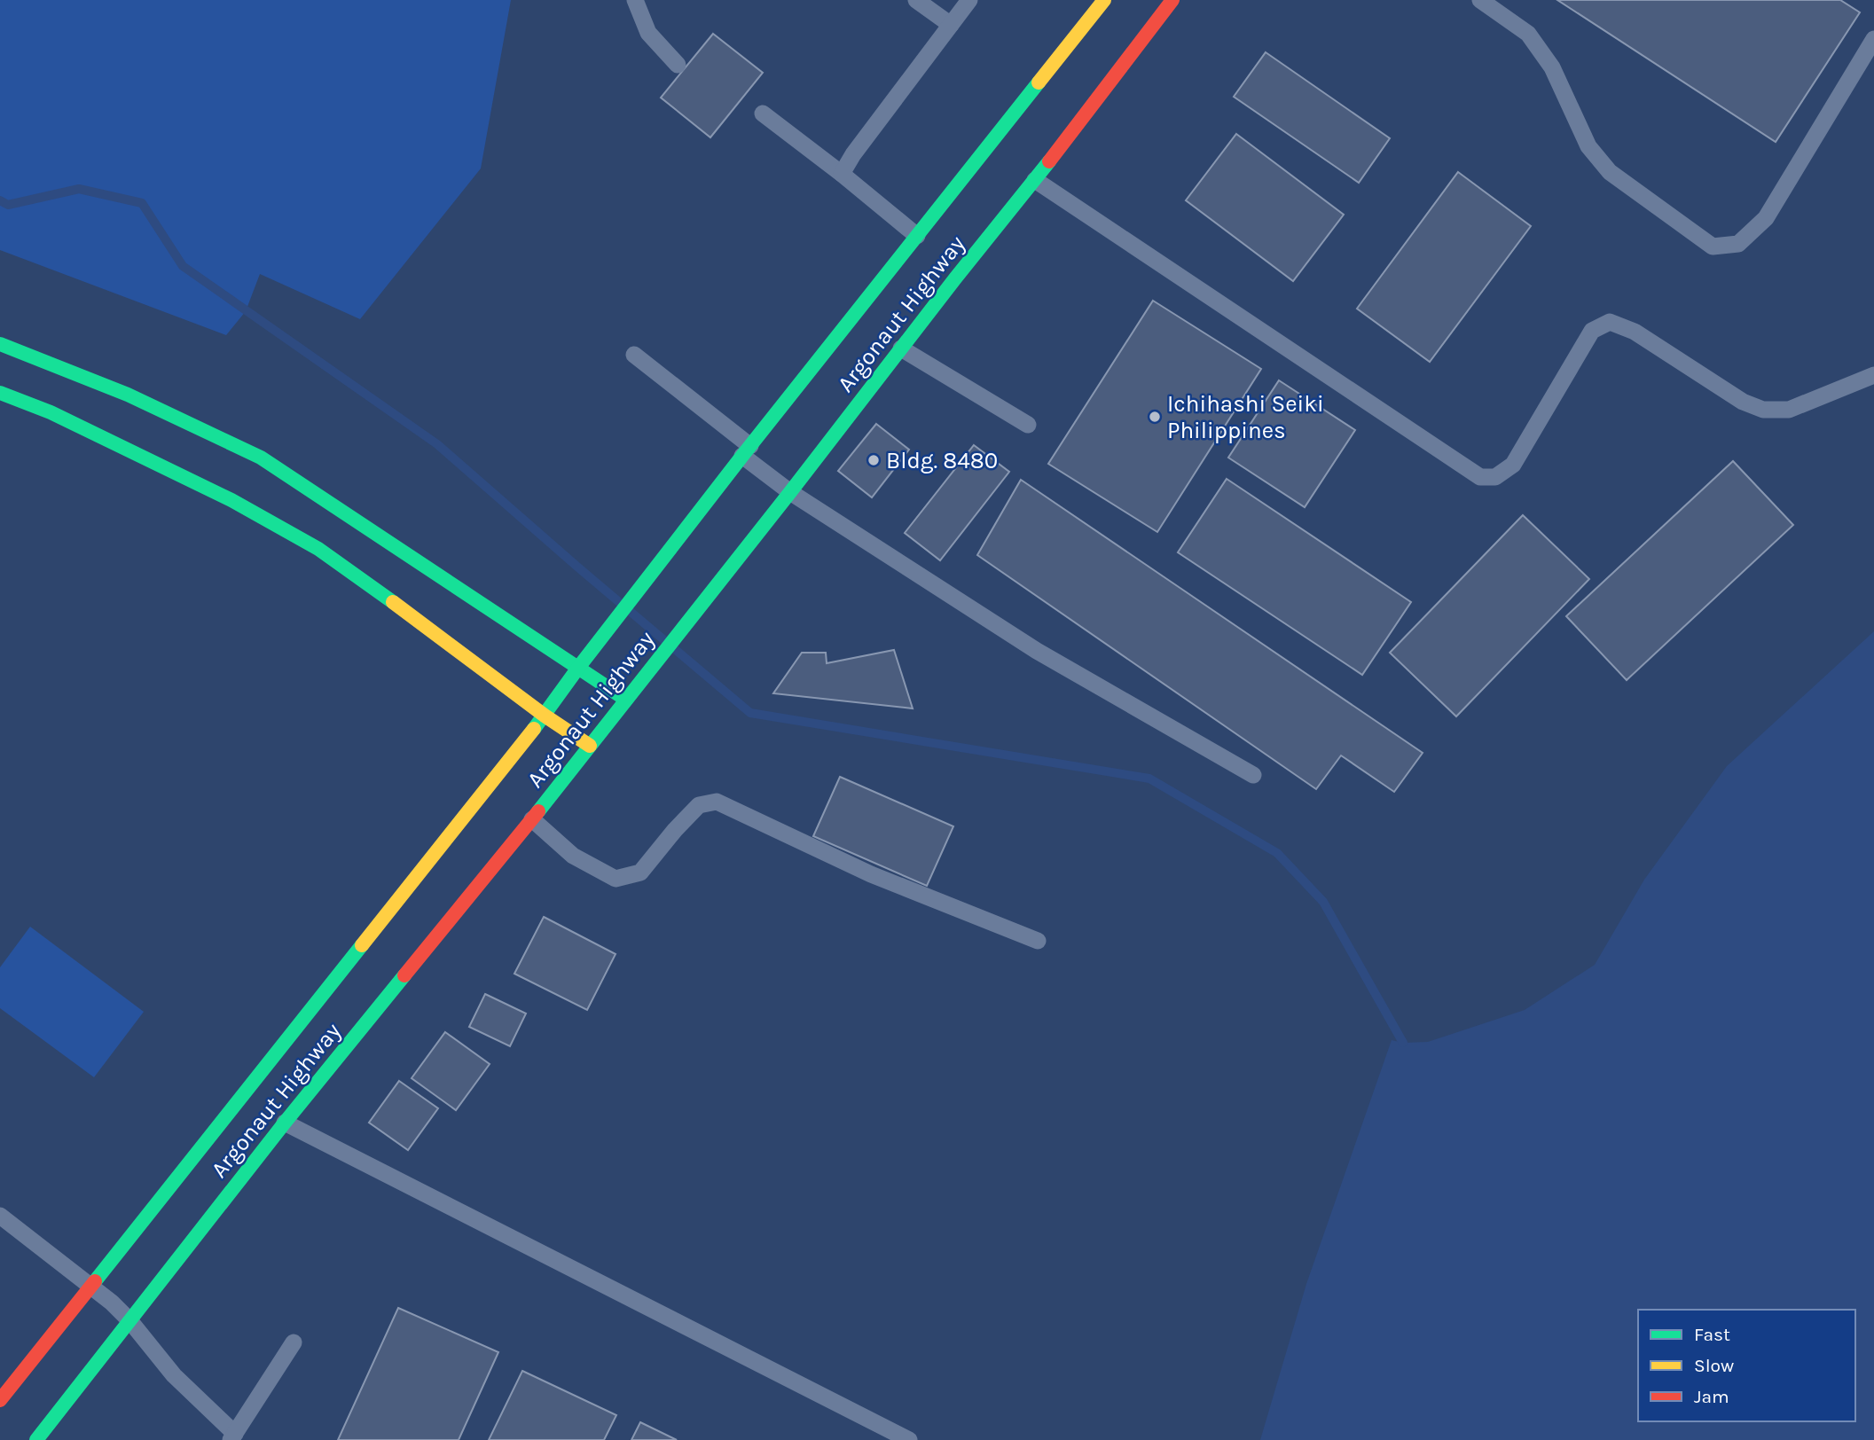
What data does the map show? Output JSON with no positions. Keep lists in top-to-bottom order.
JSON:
{
  "streets": {
    "main road": ["Argonaut Highway"]
  },
  "places": ["Ichihashi Seiki Philippines", "Bldg. 8480"],
  "legend": ["Fast", "Slow", "Jam"]
}
